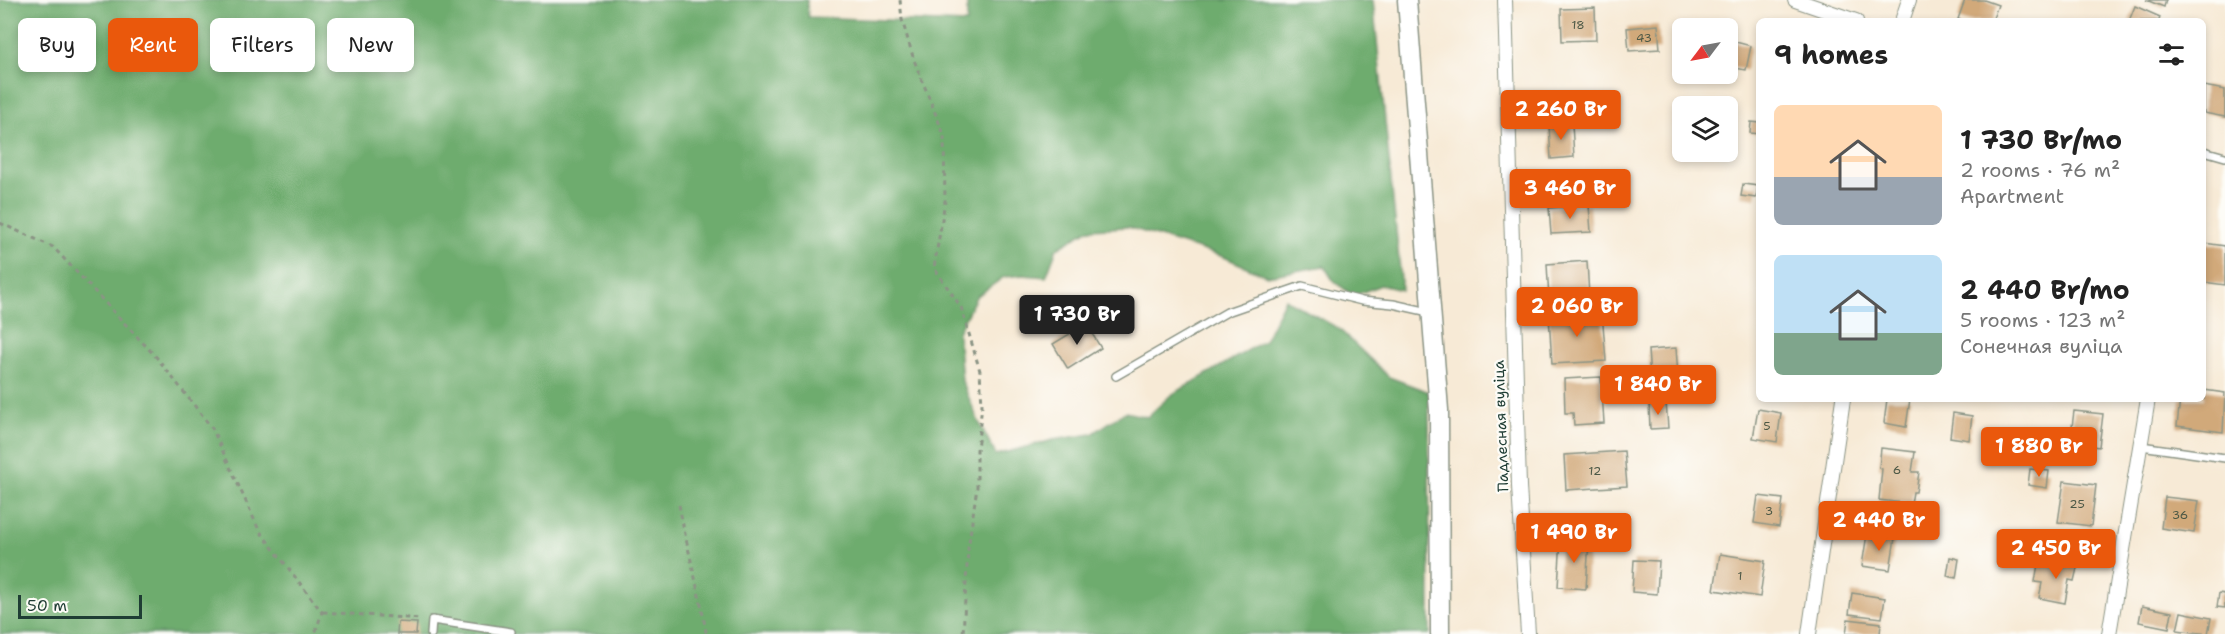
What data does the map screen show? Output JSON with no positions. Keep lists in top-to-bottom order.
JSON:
{
  "streets": {
    "street": ["Падлесная вуліца"]
  },
  "house_numbers": [
    "18",
    "43",
    "5",
    "6",
    "12",
    "25",
    "3",
    "36",
    "1"
  ],
  "scale_bar": "50 m",
  "north": "bottom left",
  "page": {
    "chip": [
      "Buy",
      "Rent",
      "Filters",
      "New"
    ],
    "heading": "9 homes",
    "price": [
      "2 260 Br",
      "3 460 Br",
      "2 060 Br",
      "1 730 Br",
      "1 840 Br",
      "1 880 Br",
      "2 440 Br",
      "1 490 Br",
      "2 450 Br"
    ],
    "list": [
      {
        "name": "1 730 Br/mo",
        "note": "2 rooms · 76 m² · Apartment"
      },
      {
        "name": "2 440 Br/mo",
        "note": "5 rooms · 123 m² · Сонечная вуліца"
      }
    ],
    "scale": "50 m"
  }
}
